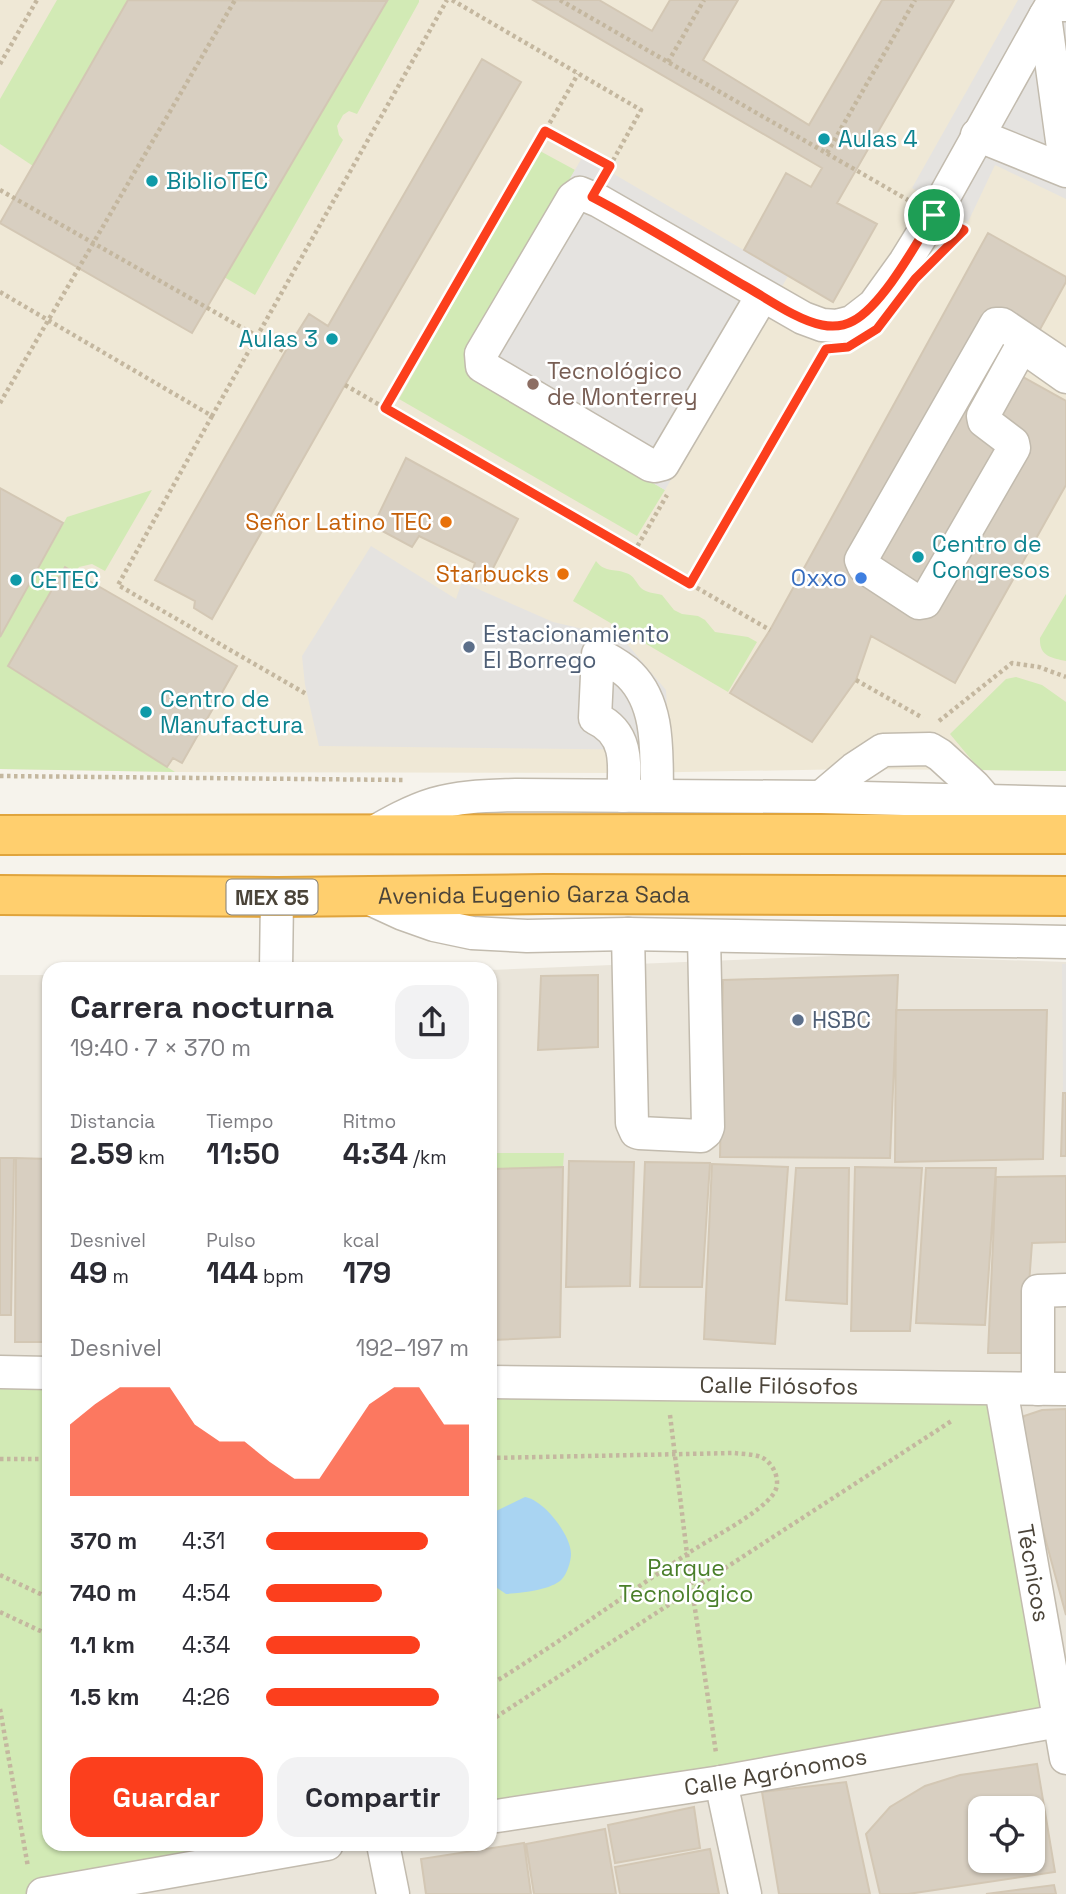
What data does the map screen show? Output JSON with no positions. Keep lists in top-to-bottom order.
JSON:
{
  "streets": {
    "highway": ["Avenida Eugenio Garza Sada", "MEX 85"],
    "street": ["Calle Filósofos", "Técnicos", "Calle Agrónomos"]
  },
  "crossings": [
    ["Calle Filósofos", "Técnicos"],
    ["Técnicos", "Calle Agrónomos"]
  ],
  "parks": ["Parque Tecnológico"],
  "places": [
    "Aulas 4",
    "BiblioTEC",
    "Aulas 3",
    "Tecnológico de Monterrey",
    "Señor Latino TEC",
    "Centro de Congresos",
    "Starbucks",
    "Oxxo",
    "CETEC",
    "Estacionamiento El Borrego",
    "Centro de Manufactura",
    "HSBC"
  ],
  "page": {
    "heading": ["Carrera nocturna", "19:40 · 7 × 370 m"],
    "stats": [
      ["Distancia", "2.59 km"],
      ["Tiempo", "11:50"],
      ["Ritmo", "4:34 /km"],
      ["Desnivel", "49 m"],
      ["Pulso", "144 bpm"],
      ["kcal", "179"]
    ],
    "chart": ["Desnivel", "192–197 m"],
    "list": [
      {
        "name": "370 m",
        "note": "4:31"
      },
      {
        "name": "740 m",
        "note": "4:54"
      },
      {
        "name": "1.1 km",
        "note": "4:34"
      },
      {
        "name": "1.5 km",
        "note": "4:26"
      }
    ],
    "buttons": ["Guardar", "Compartir"]
  }
}
